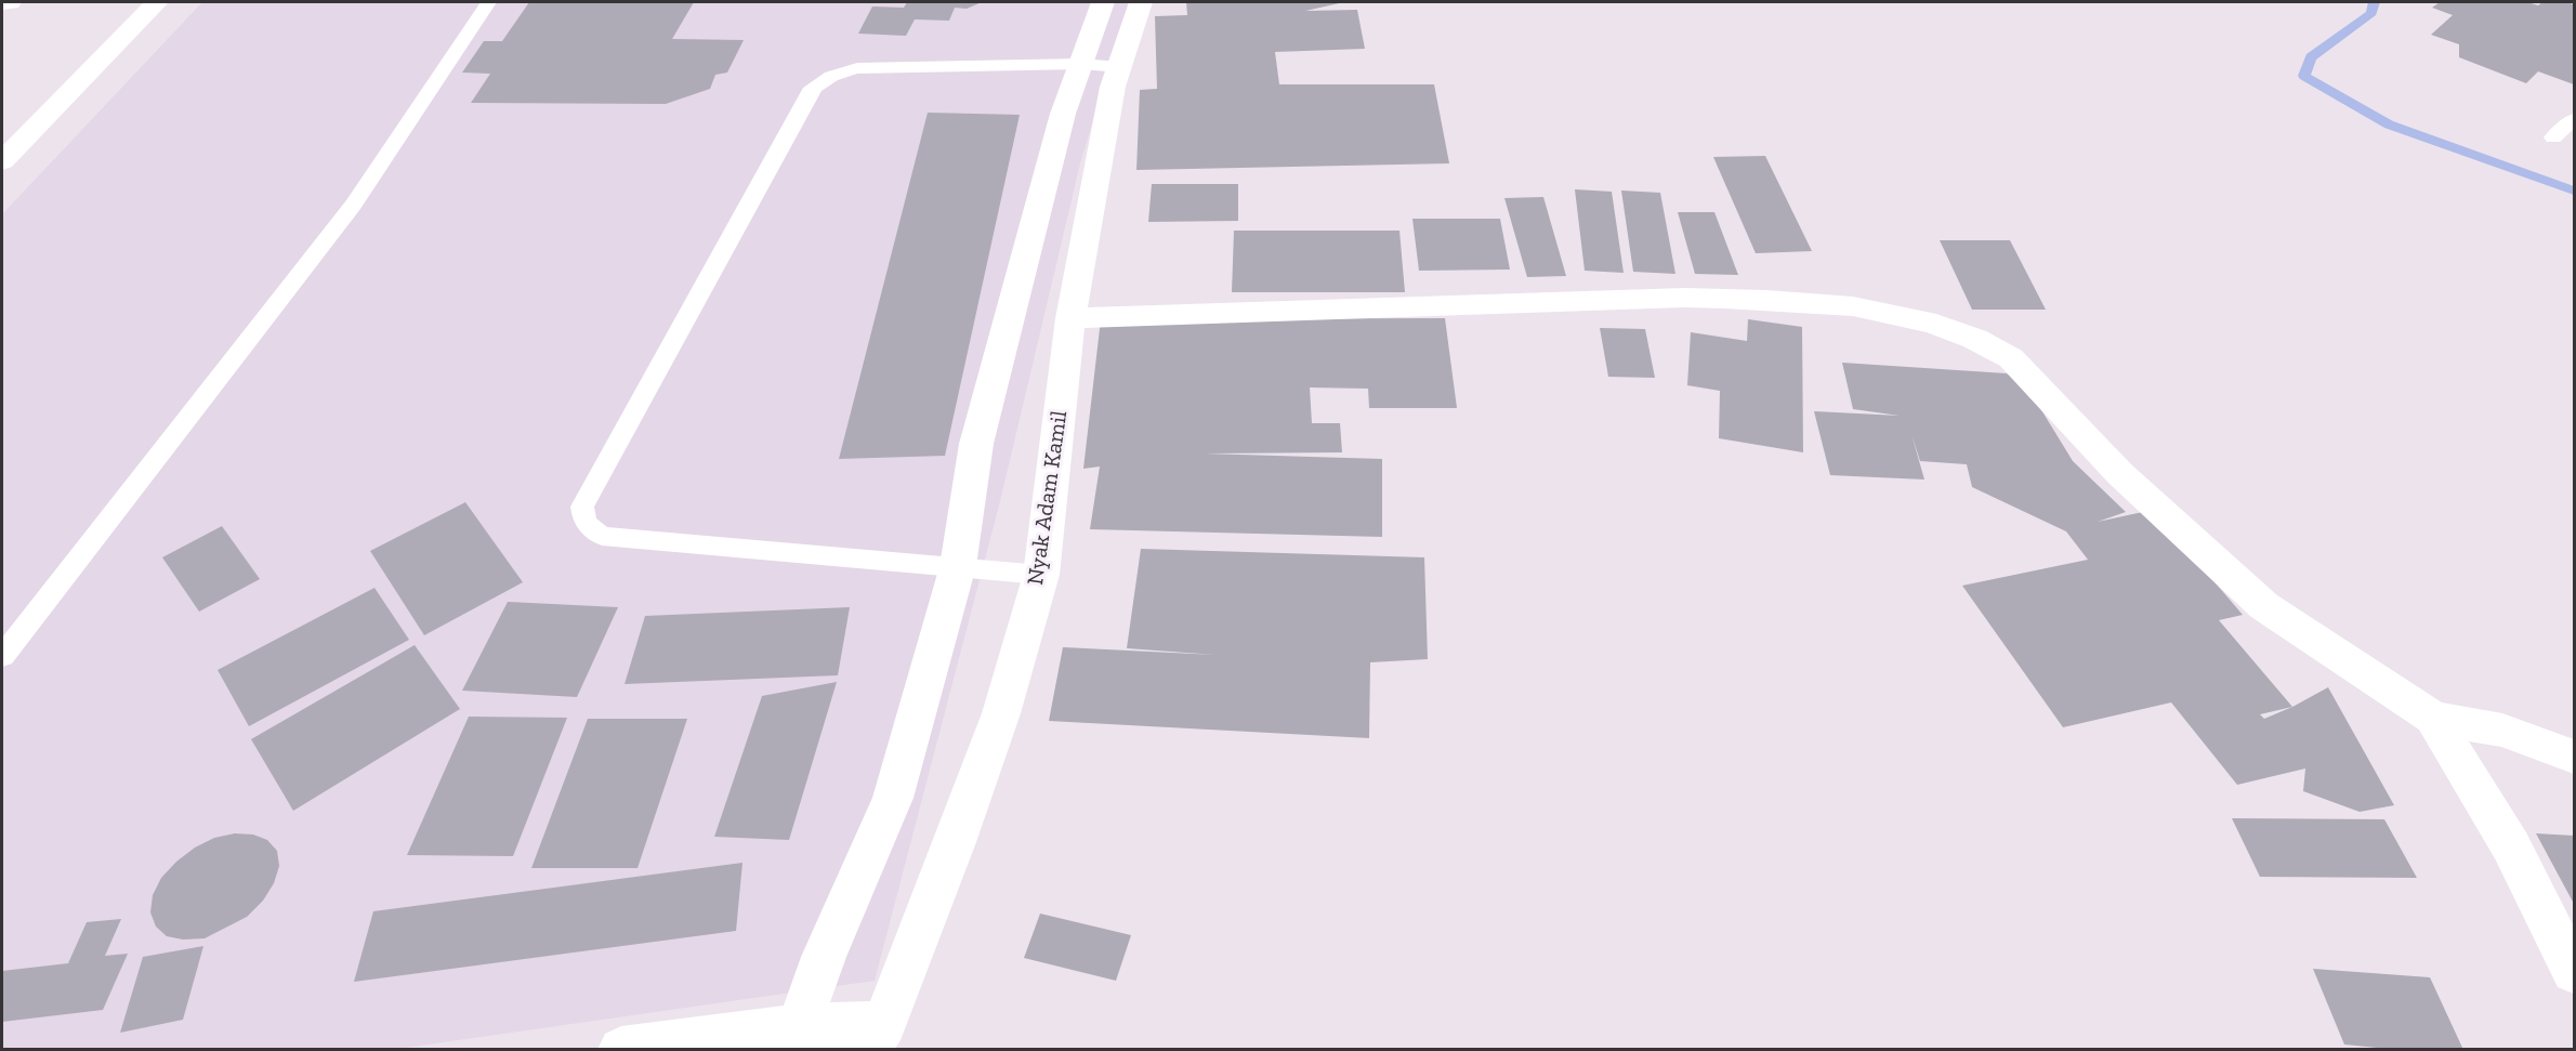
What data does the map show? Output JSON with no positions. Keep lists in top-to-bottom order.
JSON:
{
  "streets": {
    "street": ["Nyak Adam Kamil"]
  }
}
